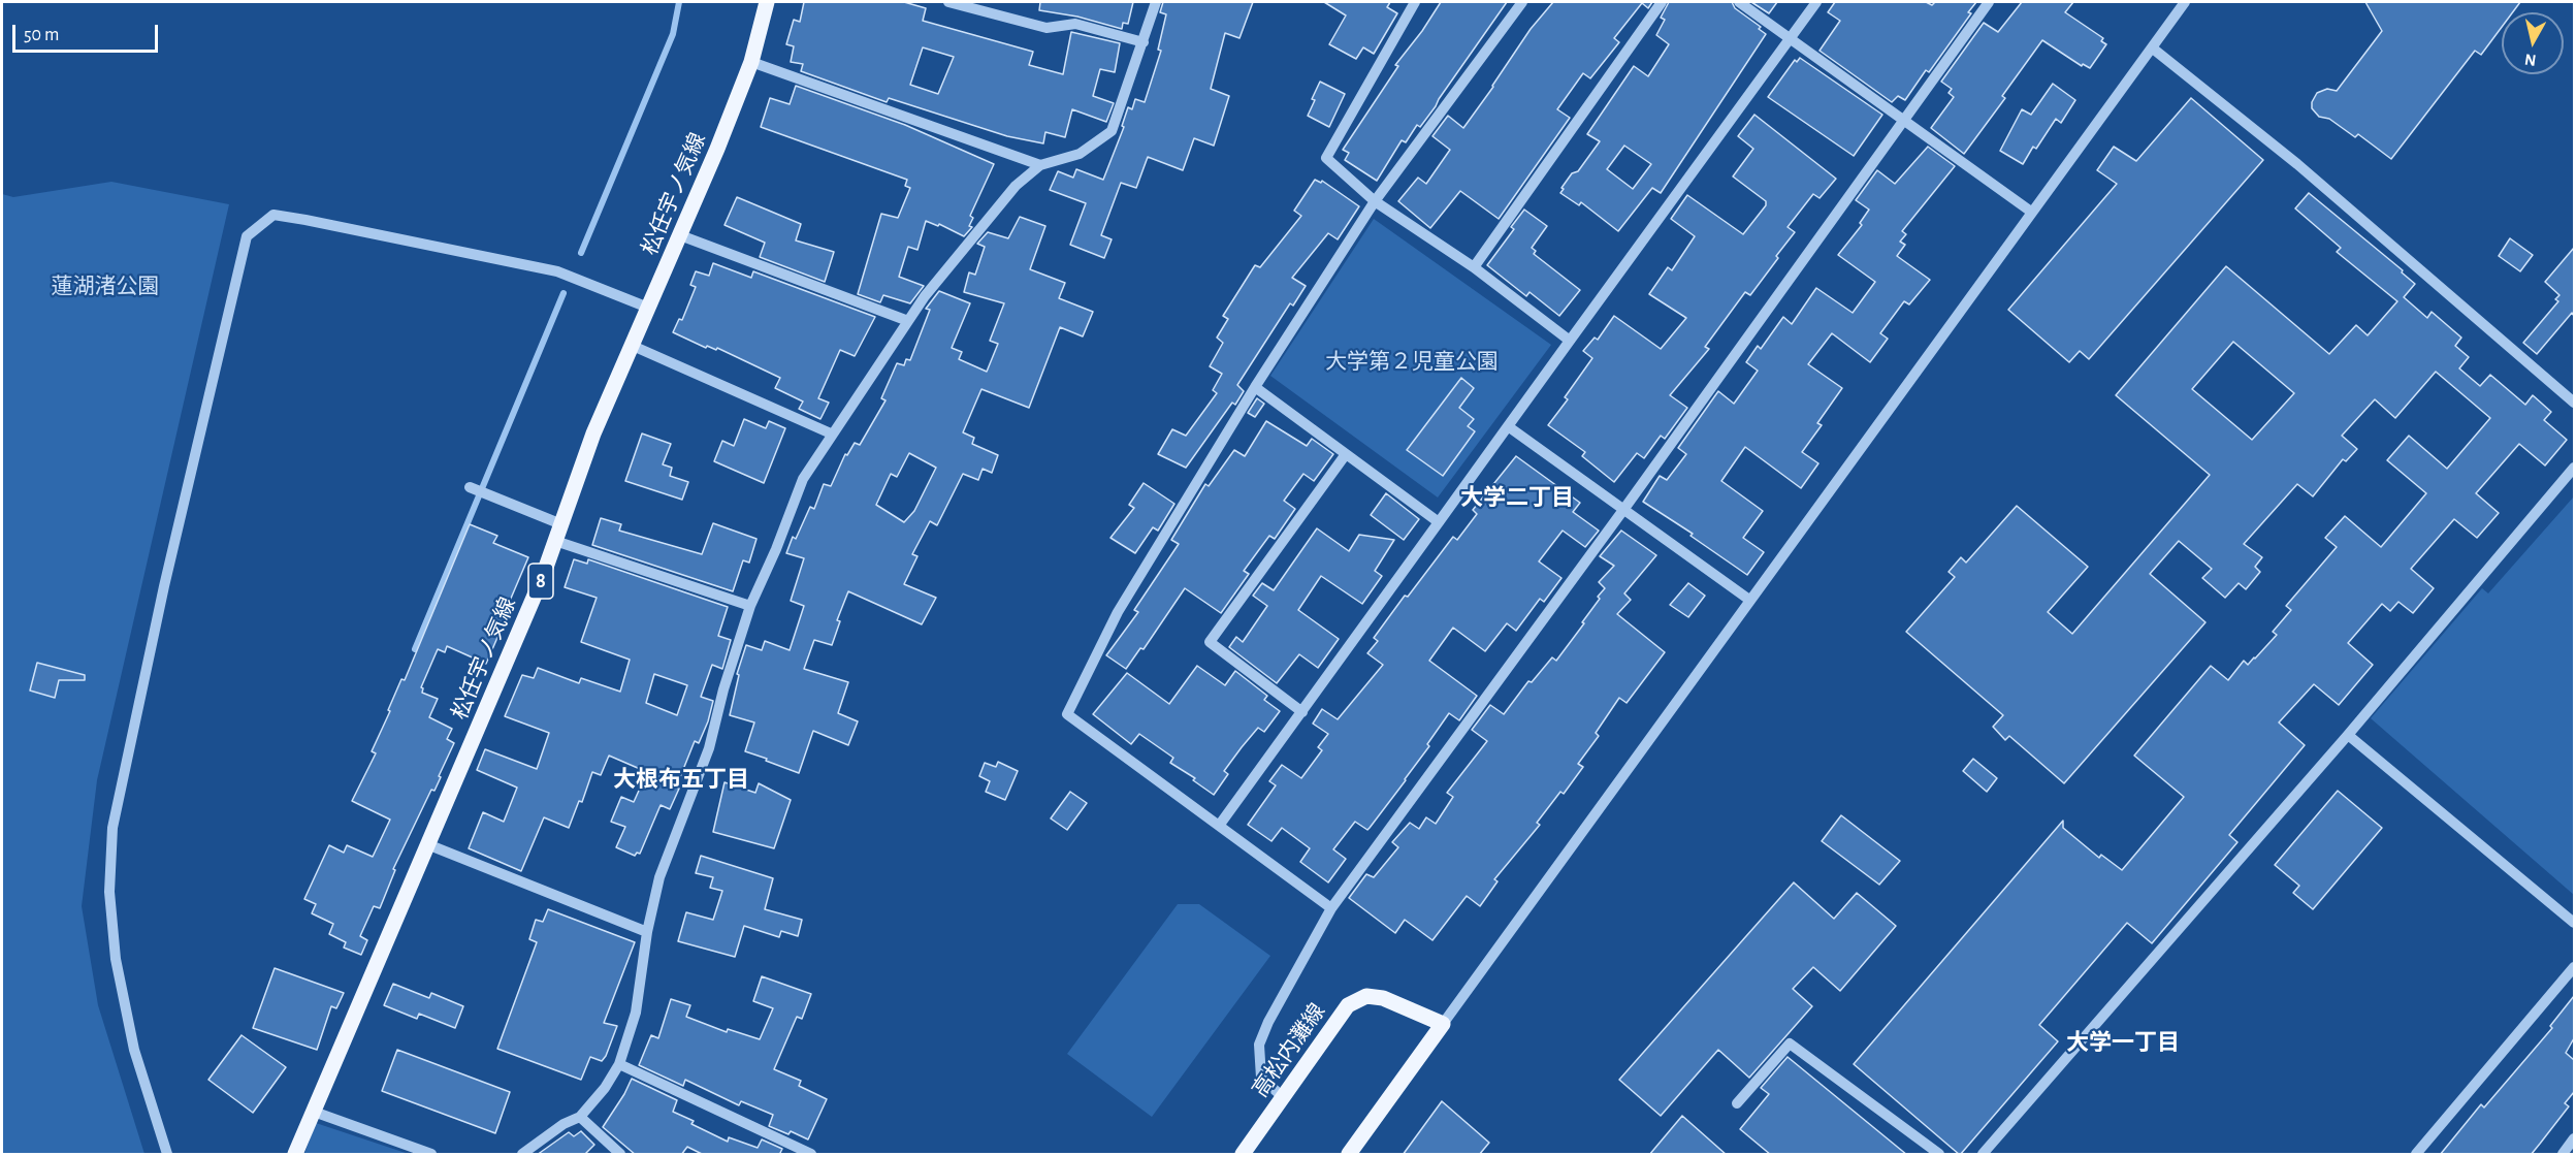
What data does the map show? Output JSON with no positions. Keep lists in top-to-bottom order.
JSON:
{
  "streets": {
    "main road": ["松任宇ノ気線", "8", "高松内灘線"]
  },
  "districts": ["大学二丁目", "大根布五丁目", "大学一丁目"],
  "parks": ["蓮湖渚公園", "大学第２児童公園"],
  "scale_bar": "50 m",
  "north": "bottom"
}
